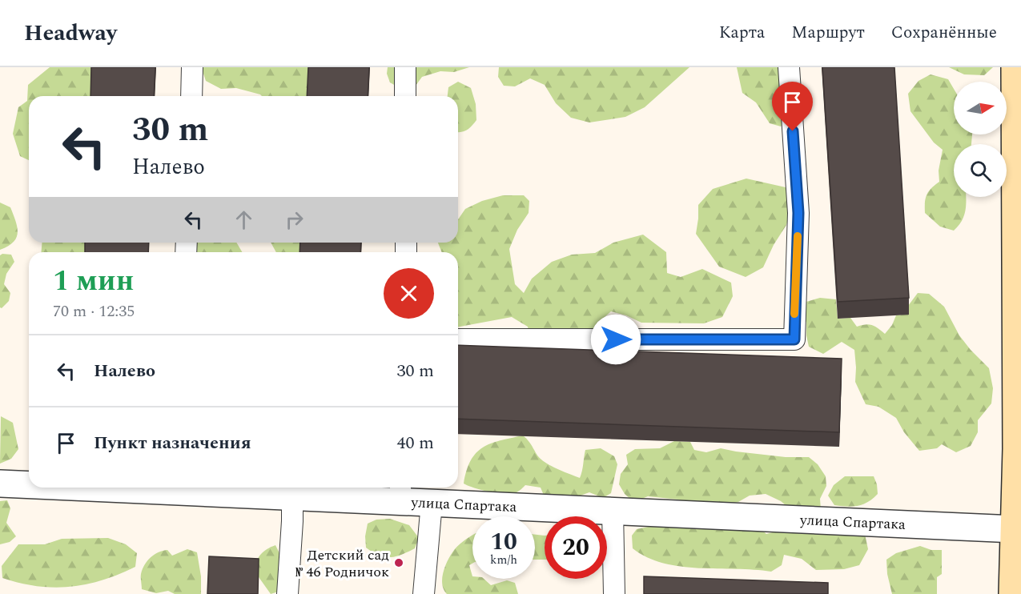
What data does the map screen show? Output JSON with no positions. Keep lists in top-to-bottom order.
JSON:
{
  "streets": {
    "street": ["улица Спартака"]
  },
  "places": ["Детский сад № 46 Родничок"],
  "north": "right",
  "page": {
    "header": "Headway",
    "nav": ["Карта", "Маршрут", "Сохранённые"],
    "turn": ["30 m", "Налево"],
    "heading": ["1 мин", "70 m · 12:35"],
    "list": [
      {
        "name": "Налево",
        "value": "30 m"
      },
      {
        "name": "Пункт назначения",
        "value": "40 m"
      }
    ],
    "speed": "10 km/h",
    "limit": "20"
  }
}
